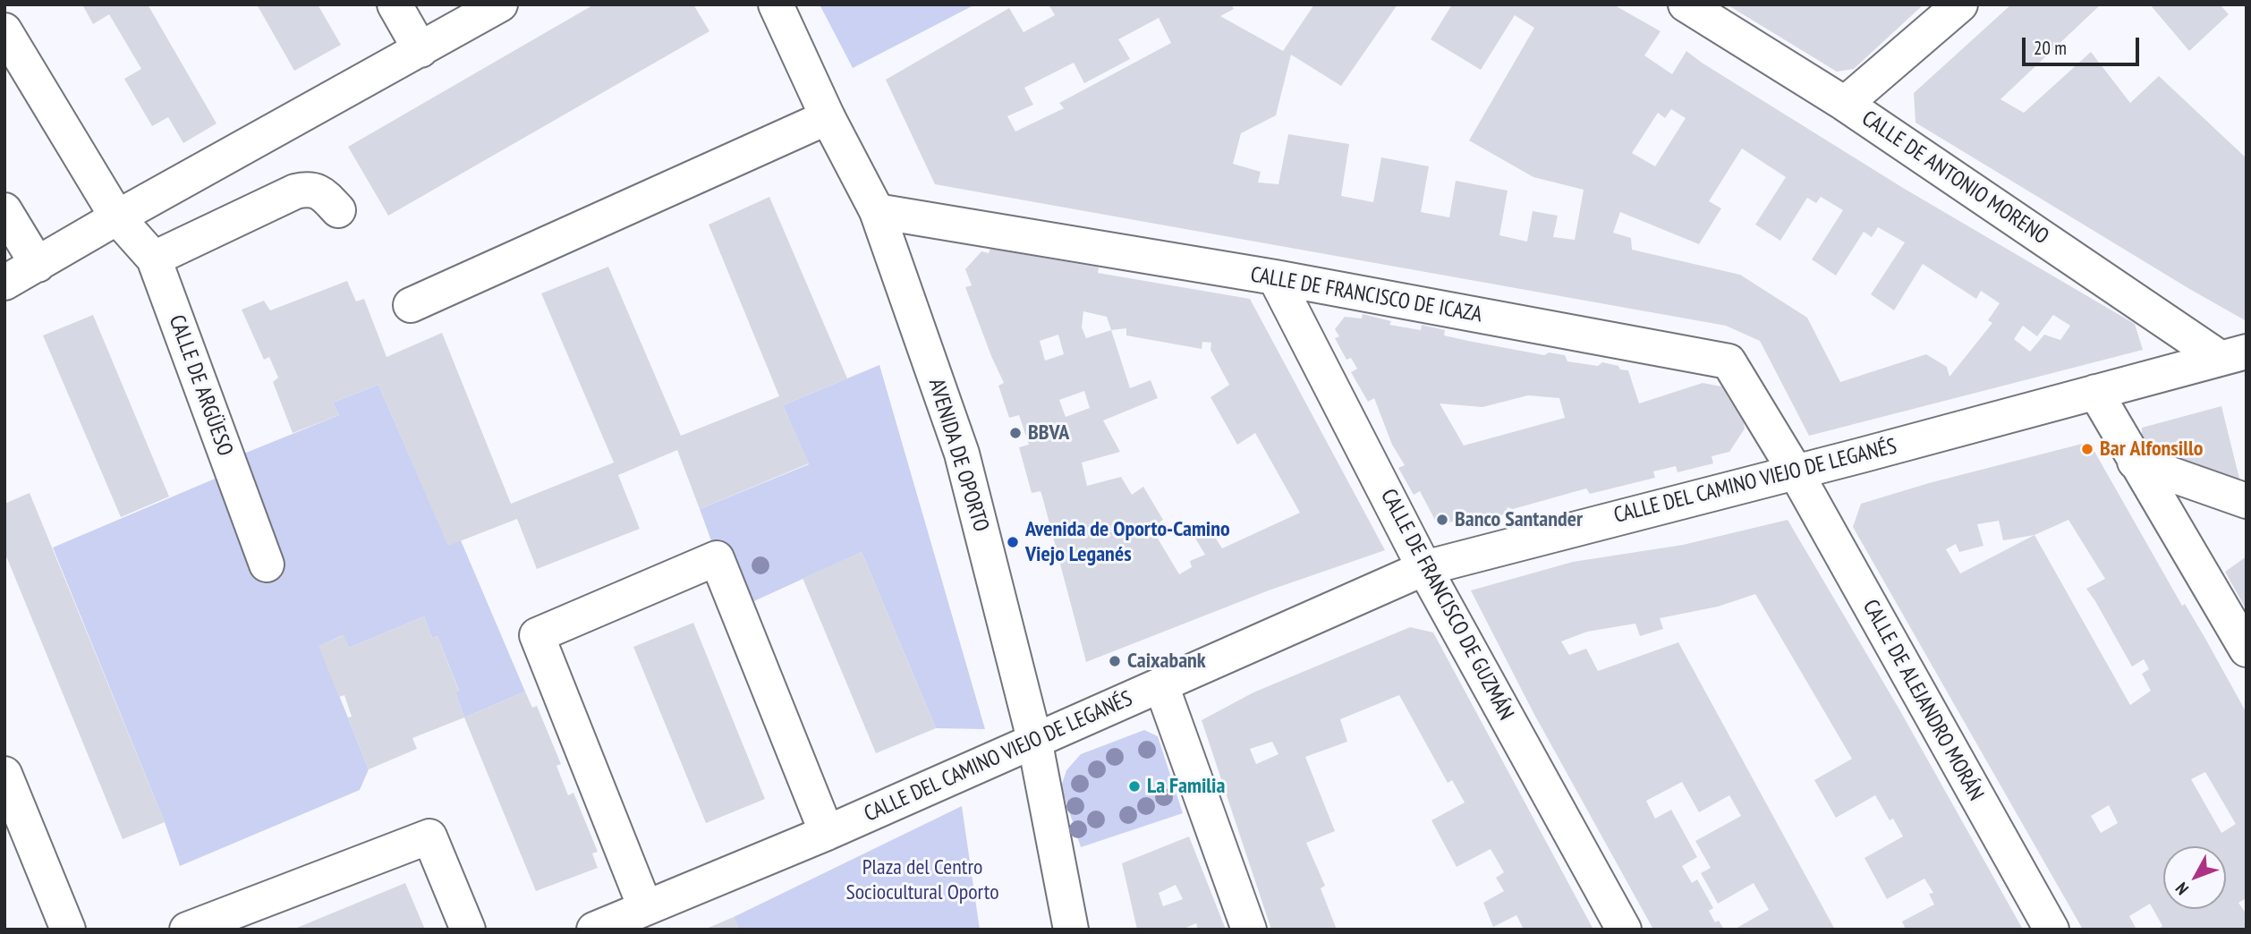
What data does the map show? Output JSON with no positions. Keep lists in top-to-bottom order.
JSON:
{
  "streets": {
    "street": [
      "CALLE DE ANTONIO MORENO",
      "CALLE DE FRANCISCO DE ICAZA",
      "CALLE DE ARGÜESO",
      "AVENIDA DE OPORTO",
      "CALLE DEL CAMINO VIEJO DE LEGANÉS",
      "CALLE DE FRANCISCO DE GUZMÁN",
      "CALLE DE ALEJANDRO MORÁN"
    ]
  },
  "crossings": [
    ["CALLE DE ANTONIO MORENO", "CALLE DEL CAMINO VIEJO DE LEGANÉS"],
    ["CALLE DE FRANCISCO DE ICAZA", "AVENIDA DE OPORTO"],
    ["CALLE DE FRANCISCO DE ICAZA", "CALLE DEL CAMINO VIEJO DE LEGANÉS"],
    ["CALLE DE FRANCISCO DE ICAZA", "CALLE DE FRANCISCO DE GUZMÁN"],
    ["CALLE DE FRANCISCO DE ICAZA", "CALLE DE ALEJANDRO MORÁN"],
    ["AVENIDA DE OPORTO", "CALLE DEL CAMINO VIEJO DE LEGANÉS"],
    ["CALLE DEL CAMINO VIEJO DE LEGANÉS", "CALLE DE FRANCISCO DE GUZMÁN"],
    ["CALLE DEL CAMINO VIEJO DE LEGANÉS", "CALLE DE ALEJANDRO MORÁN"]
  ],
  "parks": ["Plaza del Centro Sociocultural Oporto"],
  "places": [
    "BBVA",
    "Bar Alfonsillo",
    "Banco Santander",
    "Avenida de Oporto-Camino Viejo Leganés",
    "Caixabank",
    "La Familia"
  ],
  "scale_bar": "20 m",
  "north": "bottom left"
}
